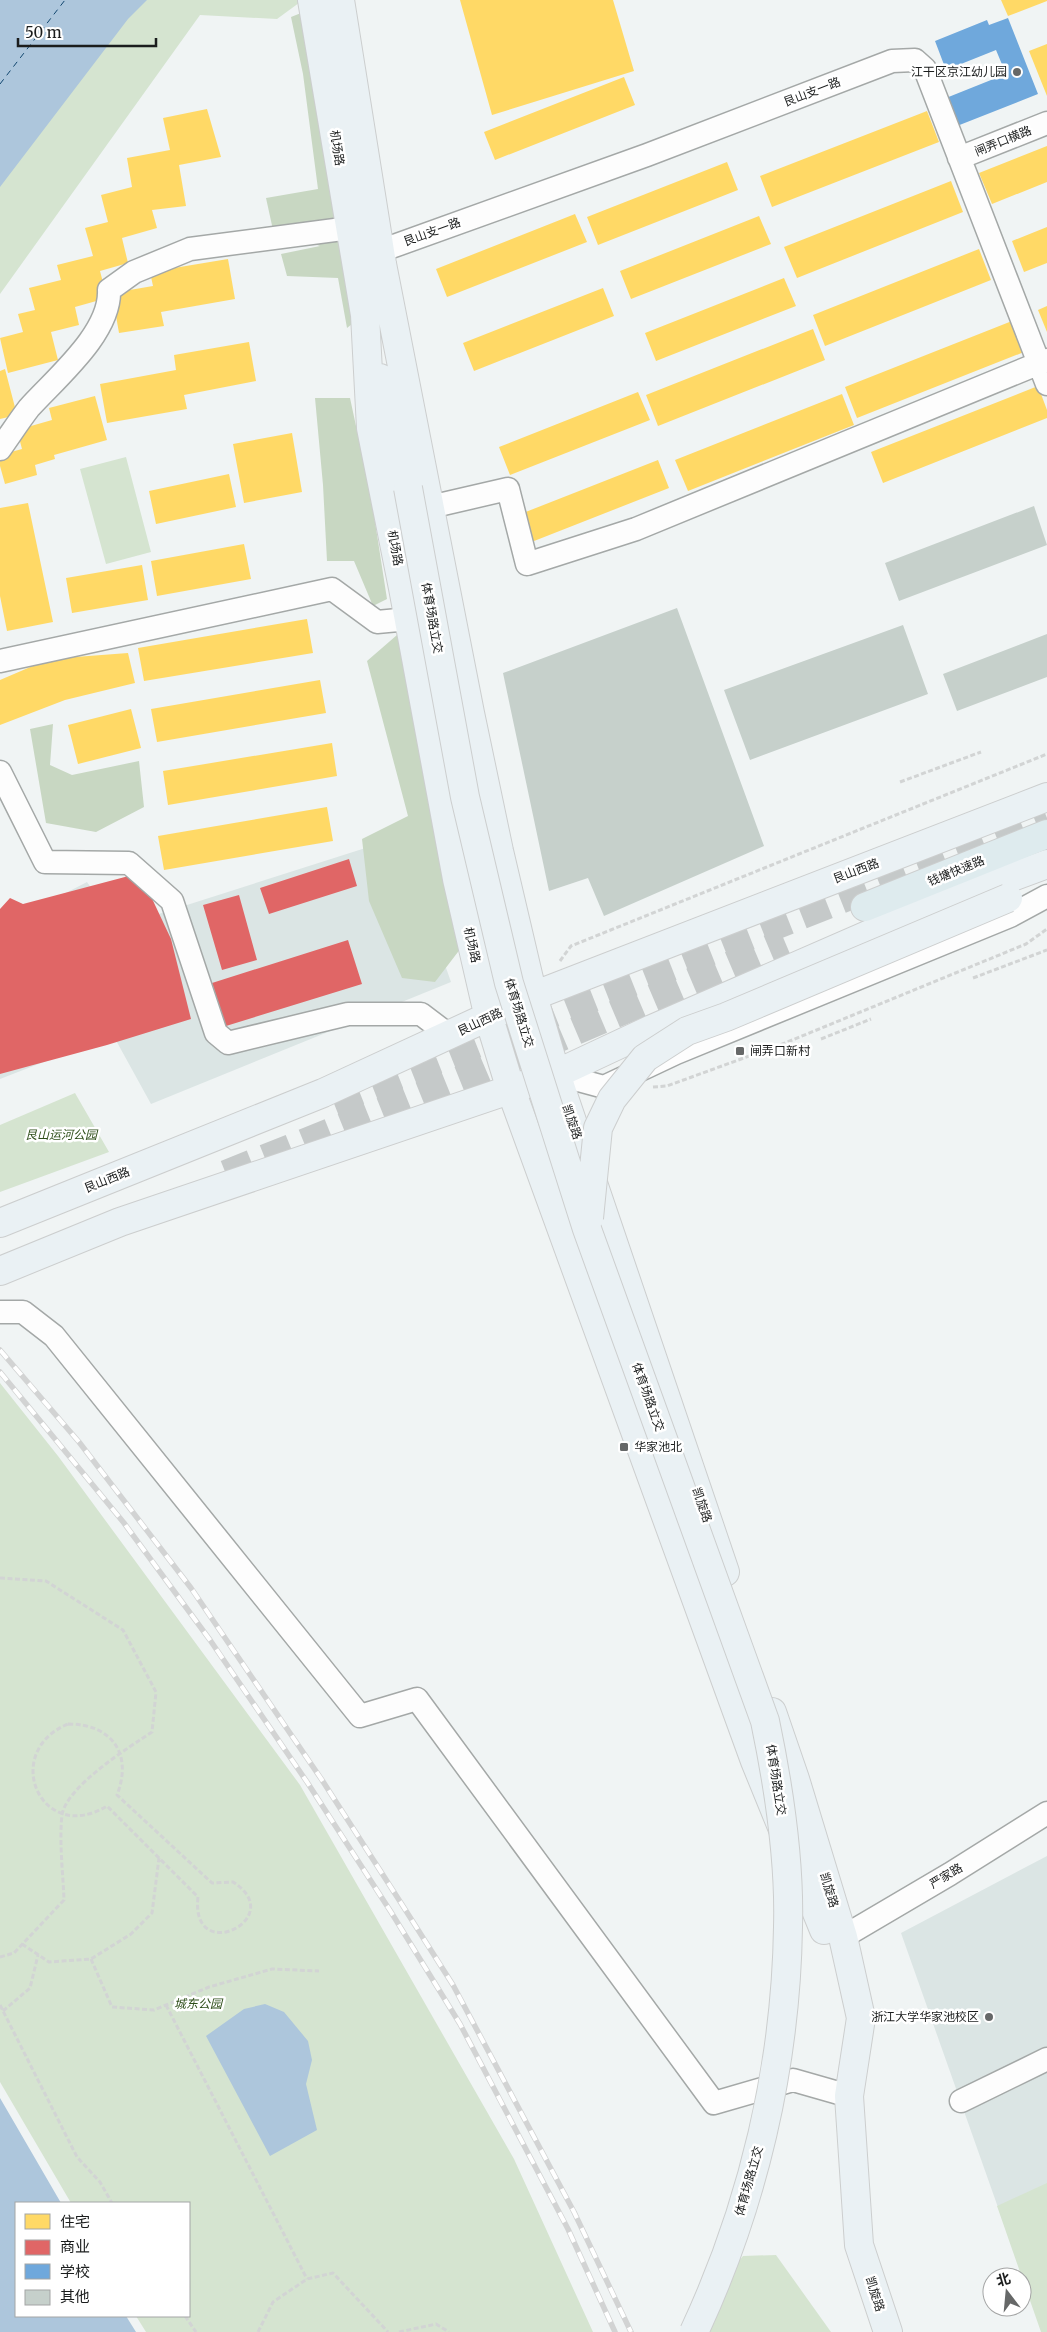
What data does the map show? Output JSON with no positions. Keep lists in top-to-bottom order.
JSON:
{
  "streets": {
    "highway": ["钱塘快速路"],
    "main road": [
      "机场路",
      "体育场路立交",
      "艮山西路",
      "凯旋路"
    ],
    "street": ["艮山支一路", "闸弄口横路", "严家路"]
  },
  "crossings": [
    ["艮山支一路", "闸弄口横路"],
    ["艮山支一路", "体育场路立交"],
    ["机场路", "体育场路立交"],
    ["机场路", "艮山西路"],
    ["机场路", "凯旋路"],
    ["艮山西路", "凯旋路"],
    ["凯旋路", "严家路"]
  ],
  "parks": ["艮山运河公园", "城东公园"],
  "places": {
    "other": ["江干区京江幼儿园", "浙江大学华家池校区"],
    "transit": ["闸弄口新村", "华家池北"]
  },
  "legend": [
    "住宅",
    "商业",
    "学校",
    "其他"
  ],
  "scale_bar": "50 m",
  "north": "top"
}
